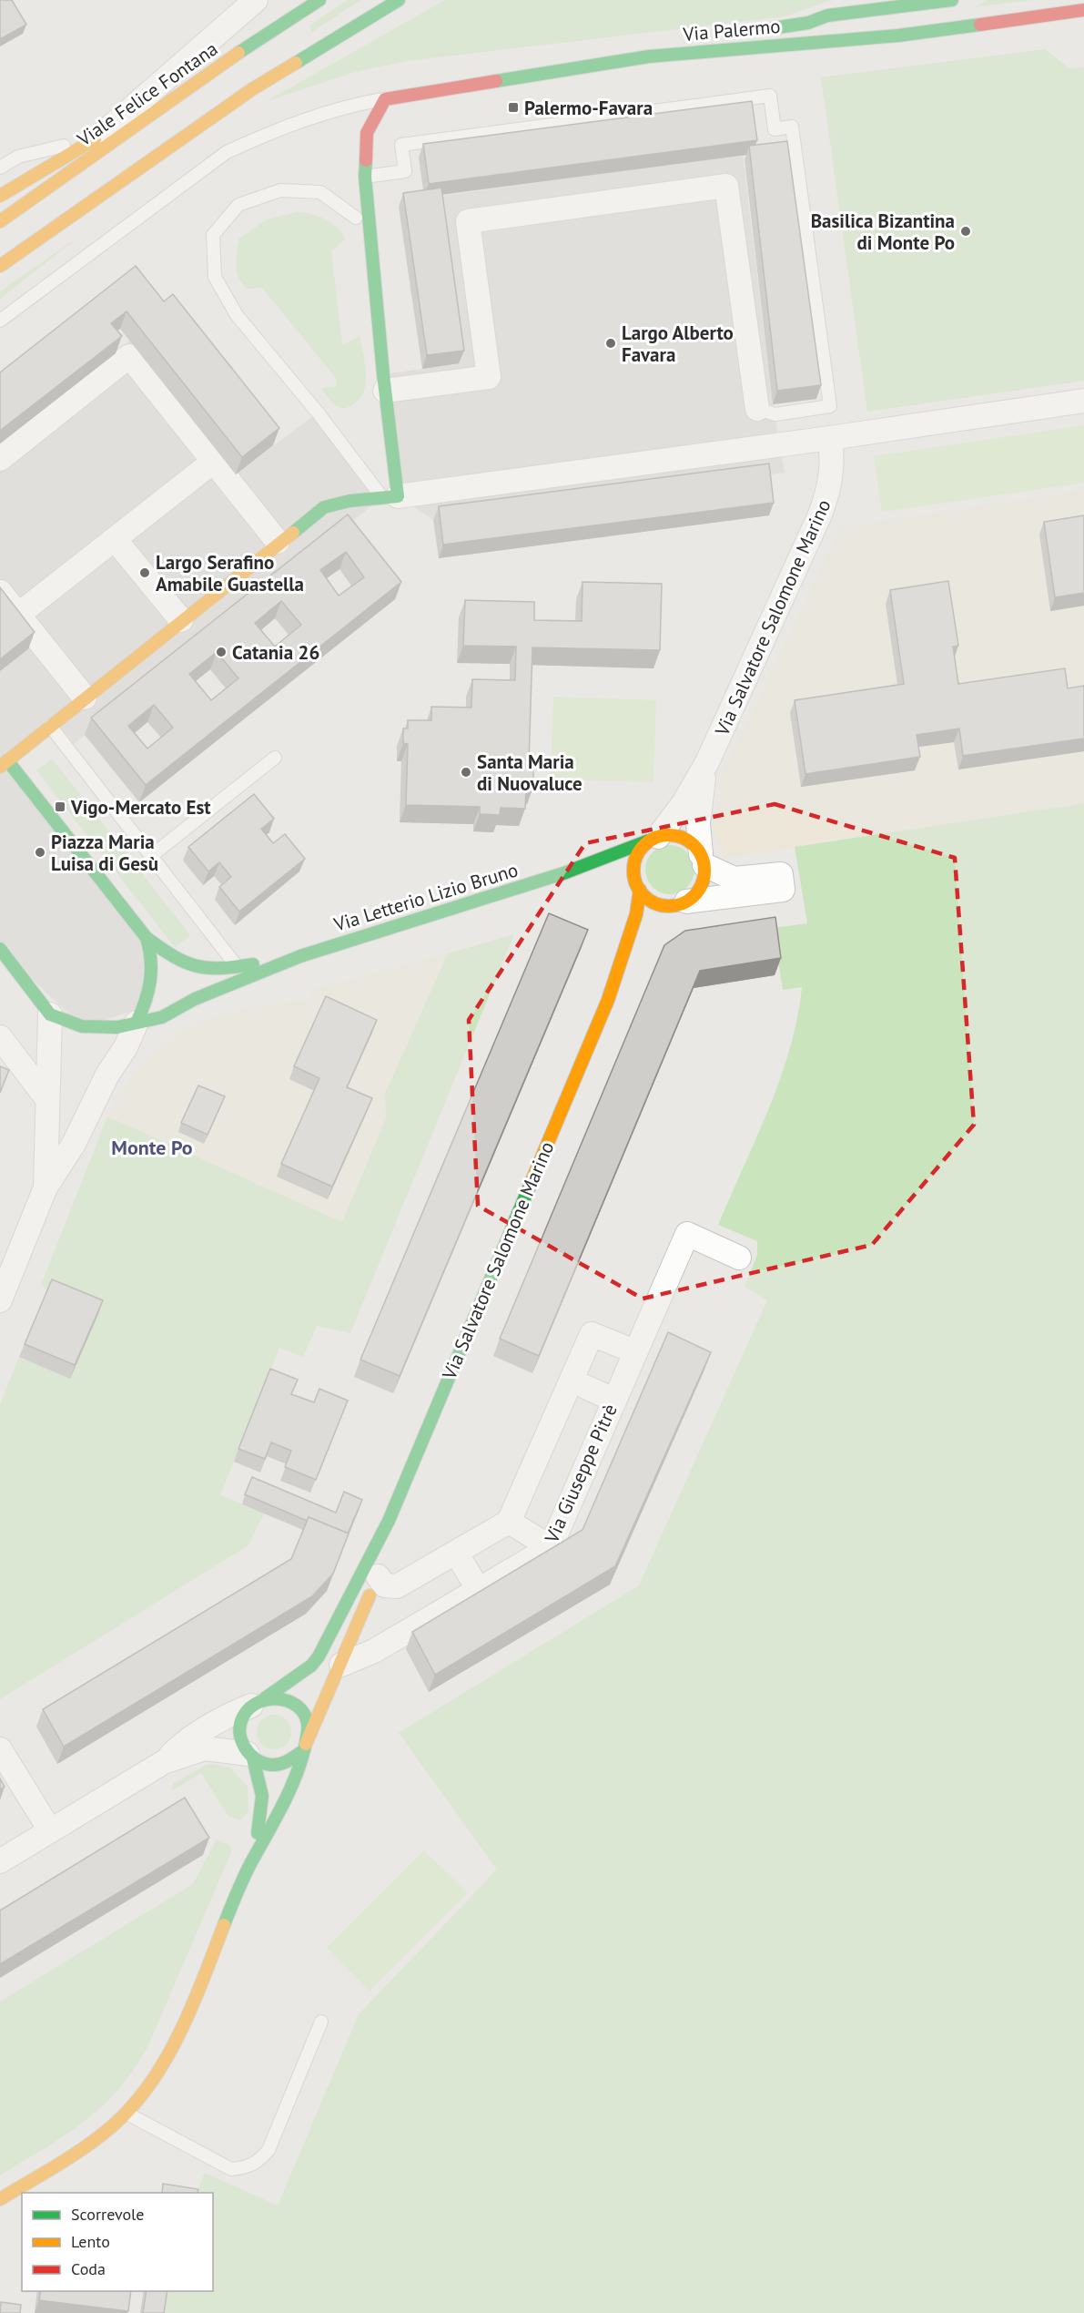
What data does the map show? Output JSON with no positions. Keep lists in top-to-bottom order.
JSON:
{
  "streets": {
    "street": [
      "Via Palermo",
      "Viale Felice Fontana",
      "Via Salvatore Salomone Marino",
      "Via Letterio Lizio Bruno",
      "Via Giuseppe Pitrè"
    ]
  },
  "districts": ["Monte Po"],
  "places": {
    "transit": ["Palermo-Favara", "Vigo-Mercato Est"],
    "other": [
      "Basilica Bizantina di Monte Po",
      "Largo Alberto Favara",
      "Largo Serafino Amabile Guastella",
      "Catania 26",
      "Santa Maria di Nuovaluce",
      "Piazza Maria Luisa di Gesù"
    ]
  },
  "legend": ["Scorrevole", "Lento", "Coda"]
}
